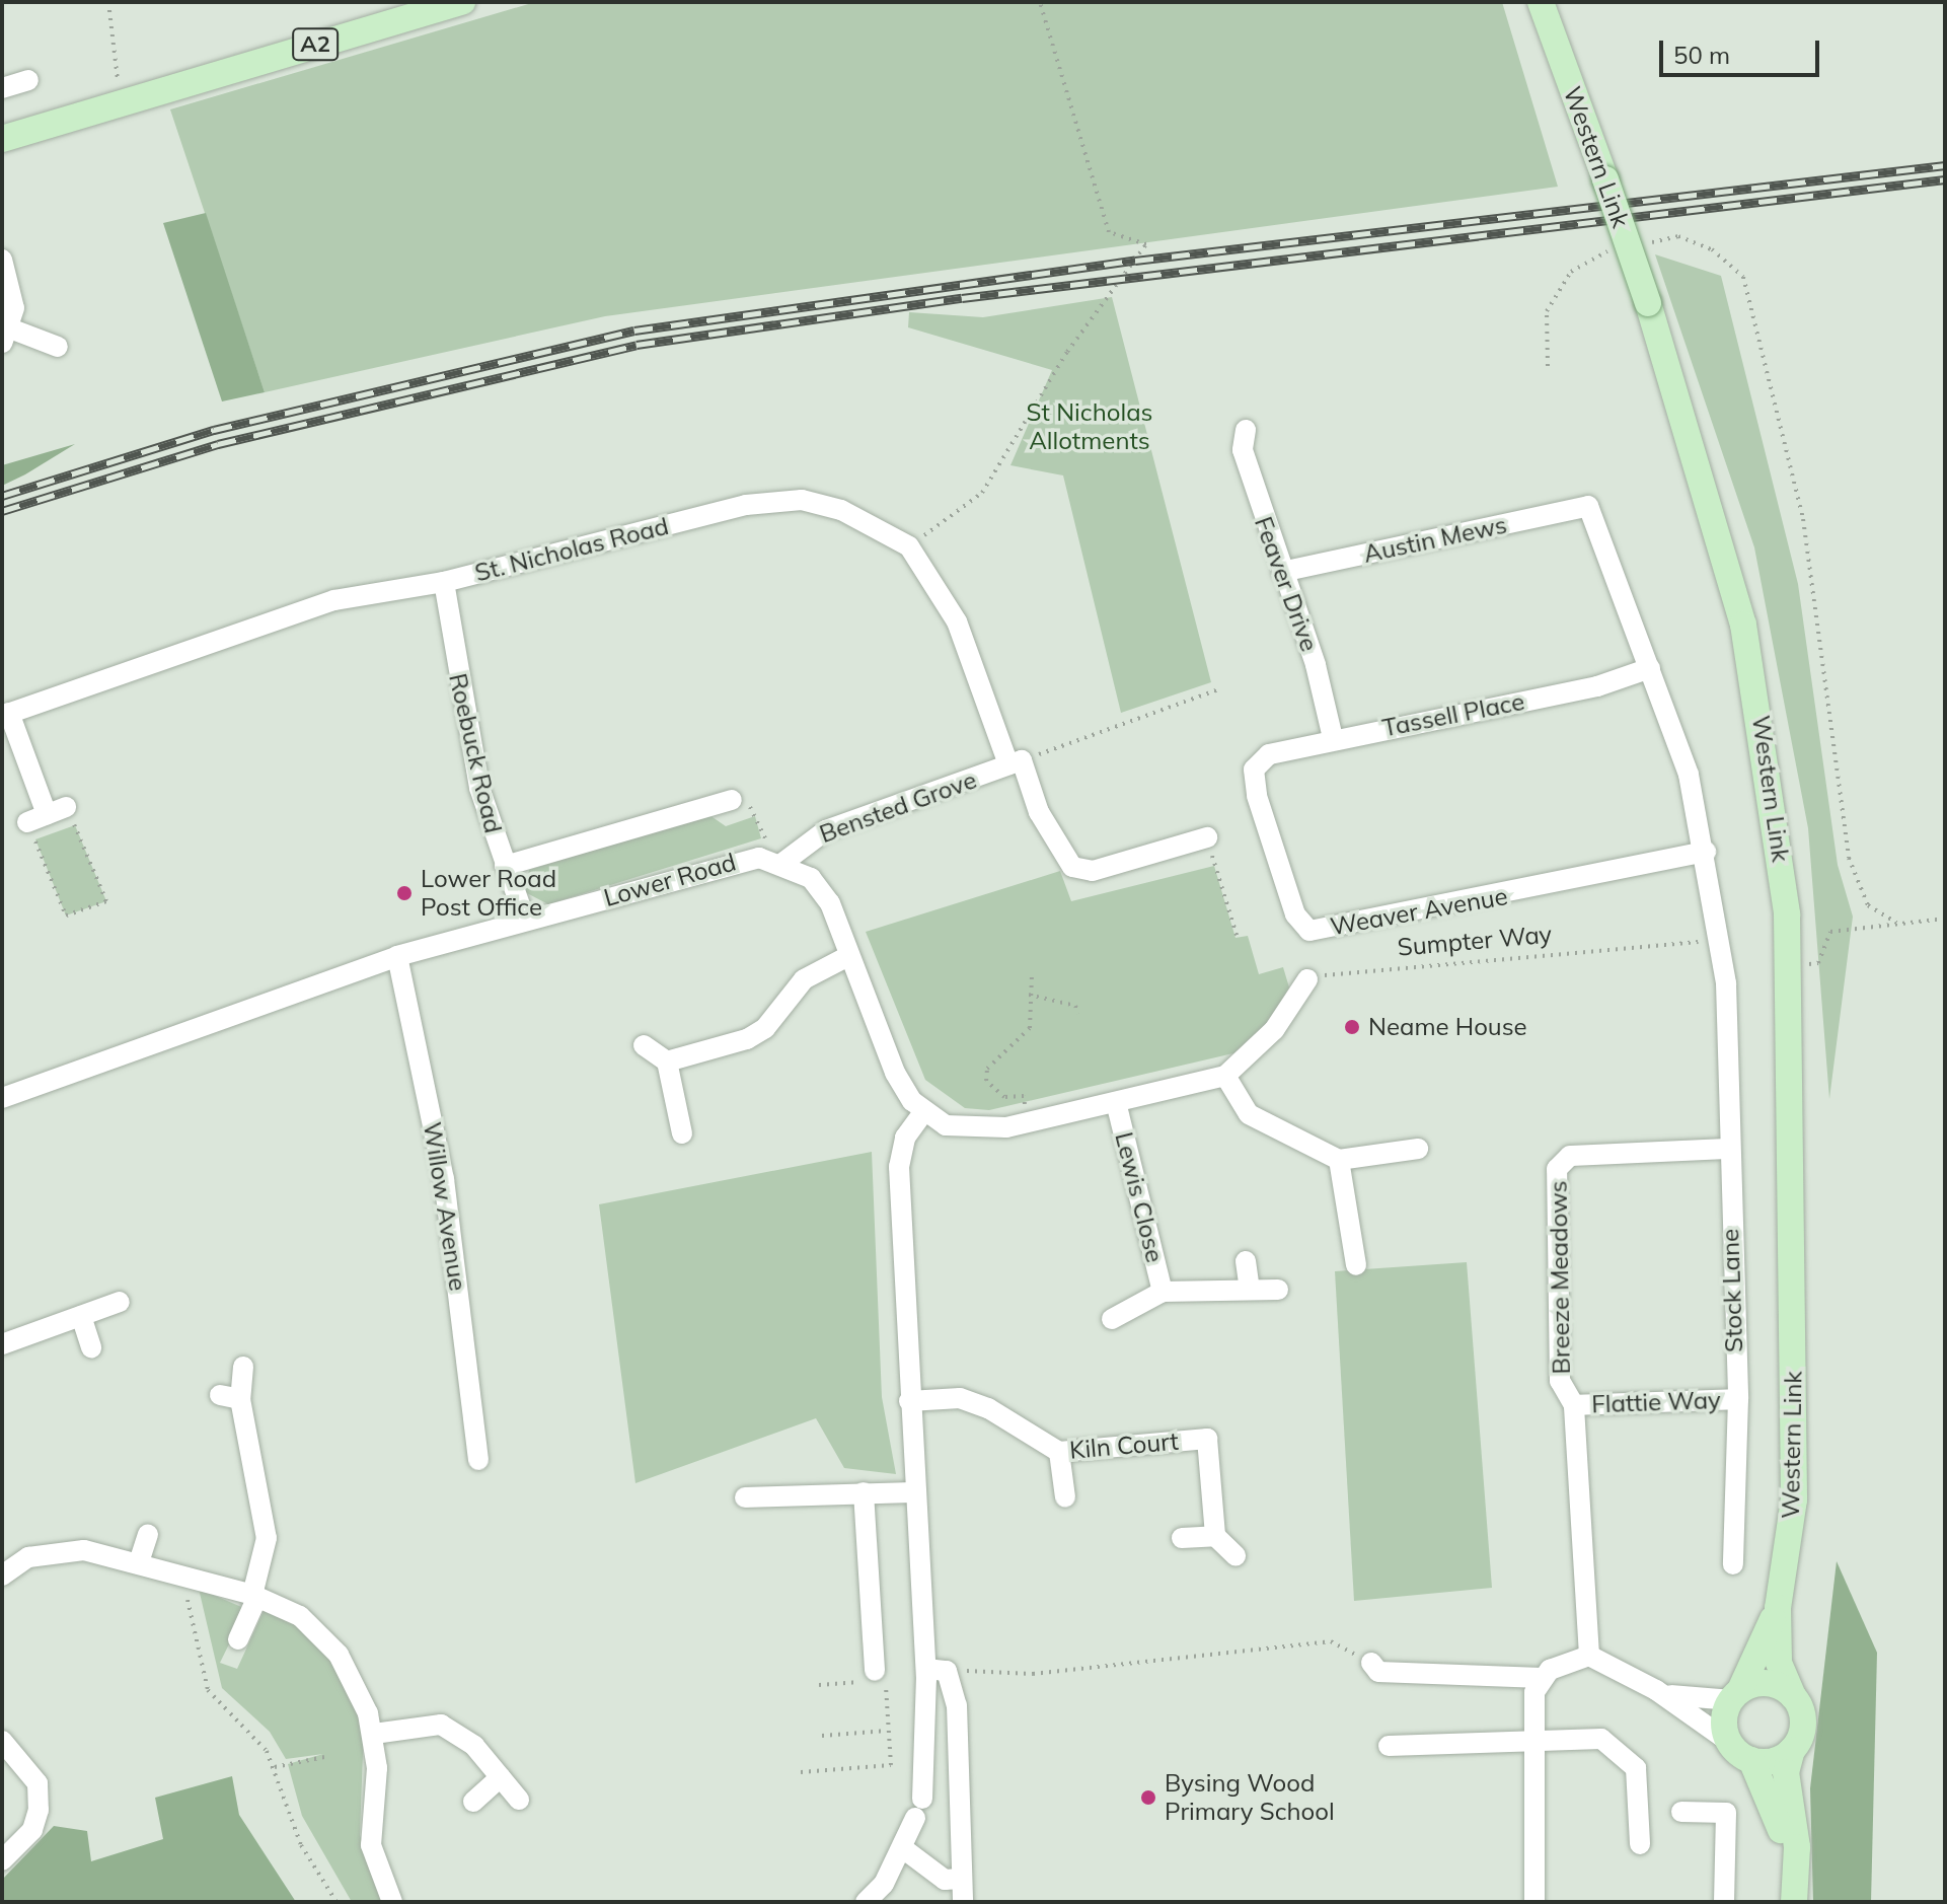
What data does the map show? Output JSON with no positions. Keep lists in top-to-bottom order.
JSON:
{
  "streets": {
    "main road": ["A2", "Western Link"],
    "street": [
      "Austin Mews",
      "St. Nicholas Road",
      "Feaver Drive",
      "Tassell Place",
      "Roebuck Road",
      "Bensted Grove",
      "Lower Road",
      "Weaver Avenue",
      "Lewis Close",
      "Willow Avenue",
      "Breeze Meadows",
      "Stock Lane",
      "Flattie Way",
      "Kiln Court"
    ],
    "path": ["Sumpter Way"]
  },
  "crossings": [
    ["Austin Mews", "Feaver Drive"],
    ["Austin Mews", "Stock Lane"],
    ["St. Nicholas Road", "Roebuck Road"],
    ["St. Nicholas Road", "Bensted Grove"],
    ["Feaver Drive", "Tassell Place"],
    ["Tassell Place", "Weaver Avenue"],
    ["Tassell Place", "Stock Lane"],
    ["Roebuck Road", "Lower Road"],
    ["Bensted Grove", "Lower Road"],
    ["Lower Road", "Willow Avenue"],
    ["Weaver Avenue", "Stock Lane"],
    ["Sumpter Way", "Stock Lane"],
    ["Breeze Meadows", "Stock Lane"],
    ["Breeze Meadows", "Flattie Way"],
    ["Stock Lane", "Flattie Way"]
  ],
  "parks": ["St Nicholas Allotments"],
  "places": ["Lower Road Post Office", "Neame House", "Bysing Wood Primary School"],
  "scale_bar": "50 m"
}
